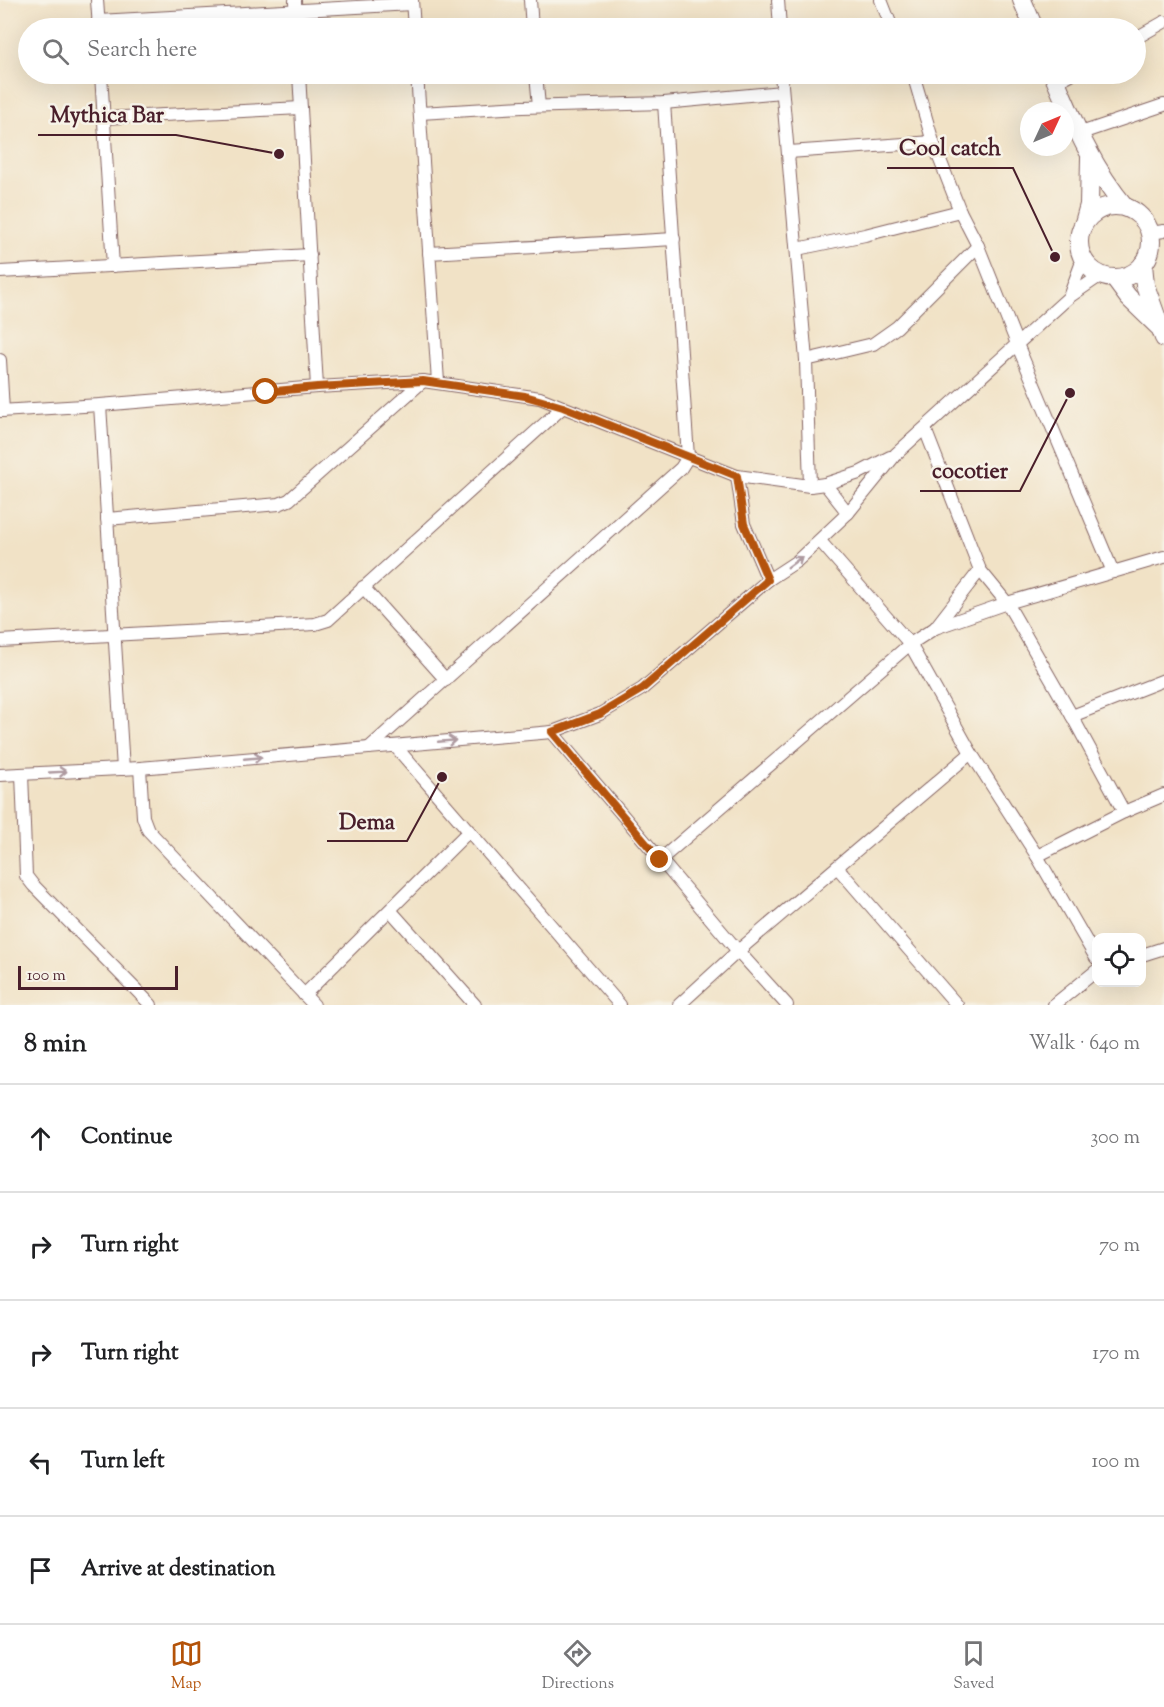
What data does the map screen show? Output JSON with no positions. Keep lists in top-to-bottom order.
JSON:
{
  "places": [
    "Mythica Bar",
    "Cool catch",
    "cocotier",
    "Dema"
  ],
  "scale_bar": "100 m",
  "north": "top right",
  "page": {
    "search": "Search here",
    "scale": "100 m",
    "heading": ["8 min", "Walk · 640 m"],
    "list": [
      ["Continue", "300 m"],
      ["Turn right", "70 m"],
      ["Turn right", "170 m"],
      ["Turn left", "100 m"],
      "Arrive at destination"
    ],
    "nav": ["Map", "Directions", "Saved"]
  }
}
